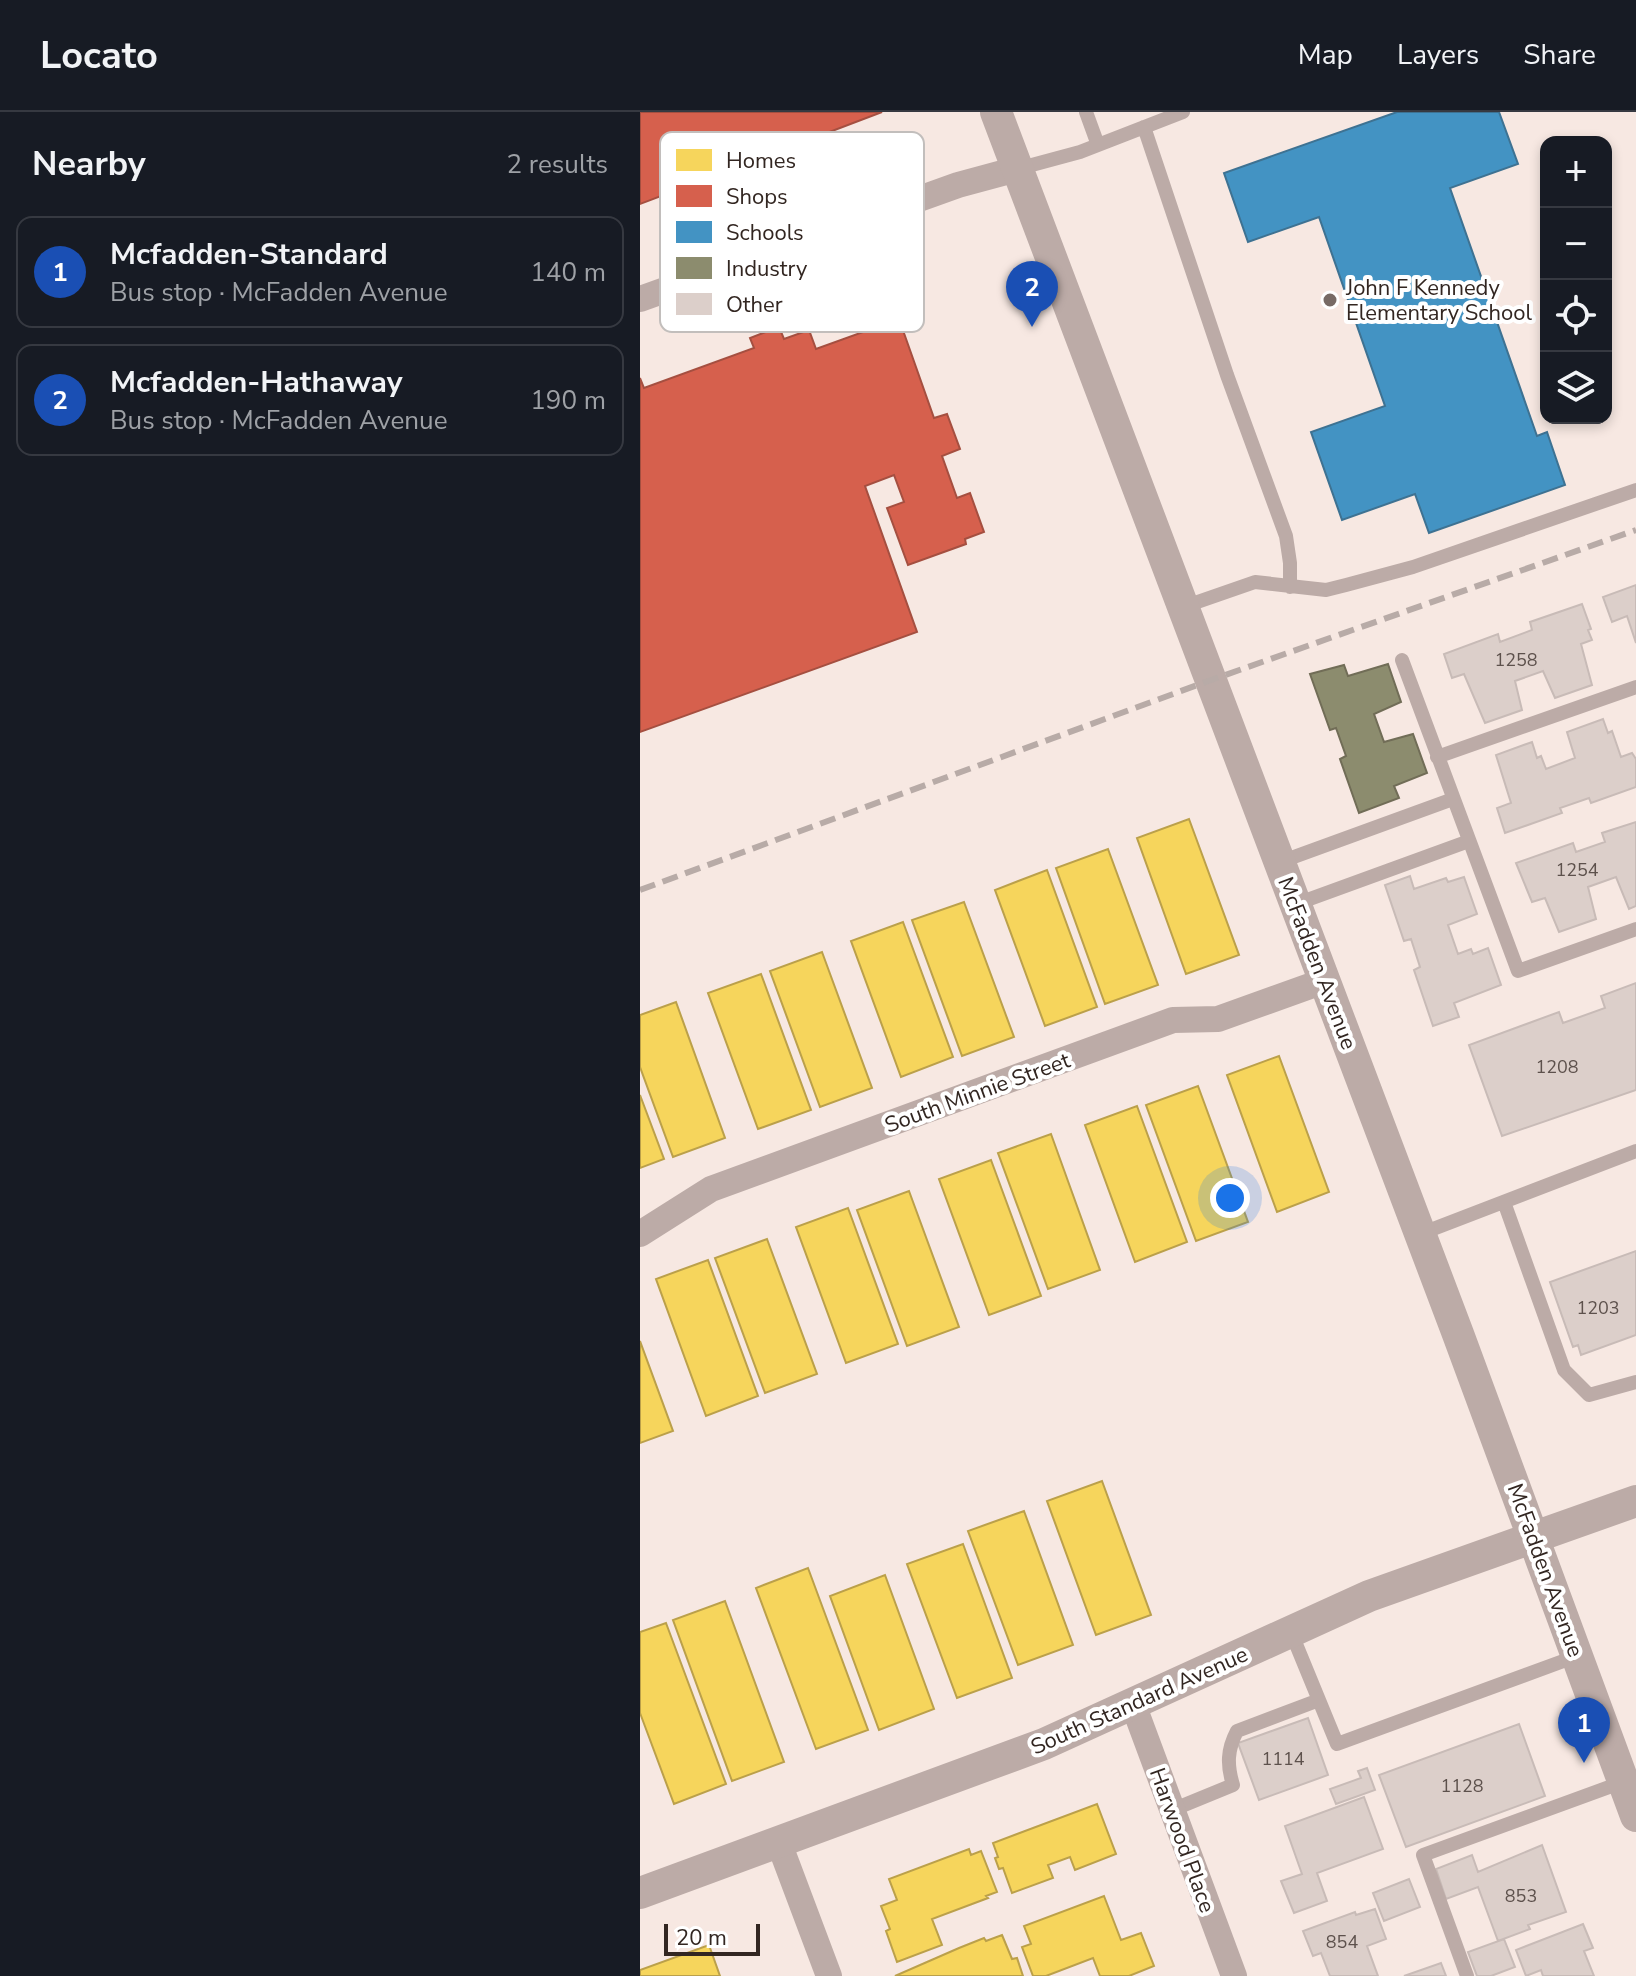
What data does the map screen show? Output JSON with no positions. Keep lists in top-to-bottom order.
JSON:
{
  "streets": {
    "street": [
      "McFadden Avenue",
      "South Minnie Street",
      "South Standard Avenue",
      "Harwood Place"
    ]
  },
  "crossings": [
    ["McFadden Avenue", "South Minnie Street"],
    ["McFadden Avenue", "South Standard Avenue"],
    ["South Standard Avenue", "Harwood Place"]
  ],
  "places": ["John F Kennedy Elementary School"],
  "house_numbers": [
    "1258",
    "1254",
    "1208",
    "1203",
    "1114",
    "1128",
    "853",
    "854"
  ],
  "legend": [
    "Homes",
    "Shops",
    "Schools",
    "Industry",
    "Other"
  ],
  "scale_bar": "20 m",
  "page": {
    "header": "Locato",
    "nav": ["Map", "Layers", "Share"],
    "heading": ["Nearby", "2 results"],
    "map_buttons": ["+", "−"],
    "list": [
      {
        "mark": "1",
        "name": "Mcfadden-Standard",
        "note": "Bus stop · McFadden Avenue",
        "value": "140 m"
      },
      {
        "mark": "2",
        "name": "Mcfadden-Hathaway",
        "note": "Bus stop · McFadden Avenue",
        "value": "190 m"
      }
    ],
    "pins": ["2", "1"],
    "scale": "20 m"
  }
}
